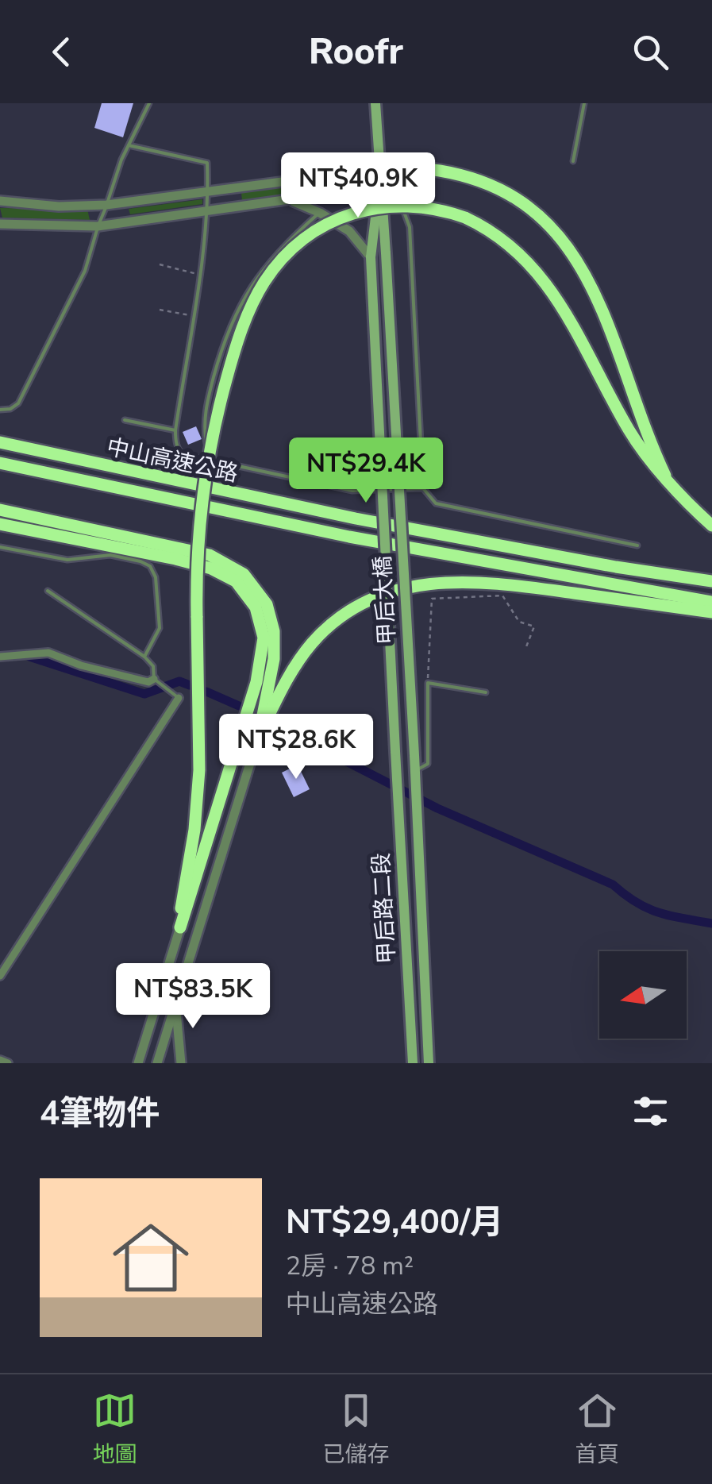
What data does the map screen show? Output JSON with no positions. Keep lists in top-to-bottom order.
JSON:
{
  "streets": {
    "highway": ["中山高速公路"],
    "main road": ["甲后大橋", "甲后路二段"]
  },
  "crossings": [
    ["甲后大橋", "甲后路二段"]
  ],
  "north": "left",
  "page": {
    "header": "Roofr",
    "price": [
      "NT$40.9K",
      "NT$29.4K",
      "NT$28.6K",
      "NT$83.5K"
    ],
    "heading": "4筆物件",
    "list": [
      {
        "name": "NT$29,400/月",
        "note": "2房 · 78 m² · 中山高速公路"
      }
    ],
    "tabs": ["地圖", "已儲存", "首頁"]
  }
}
